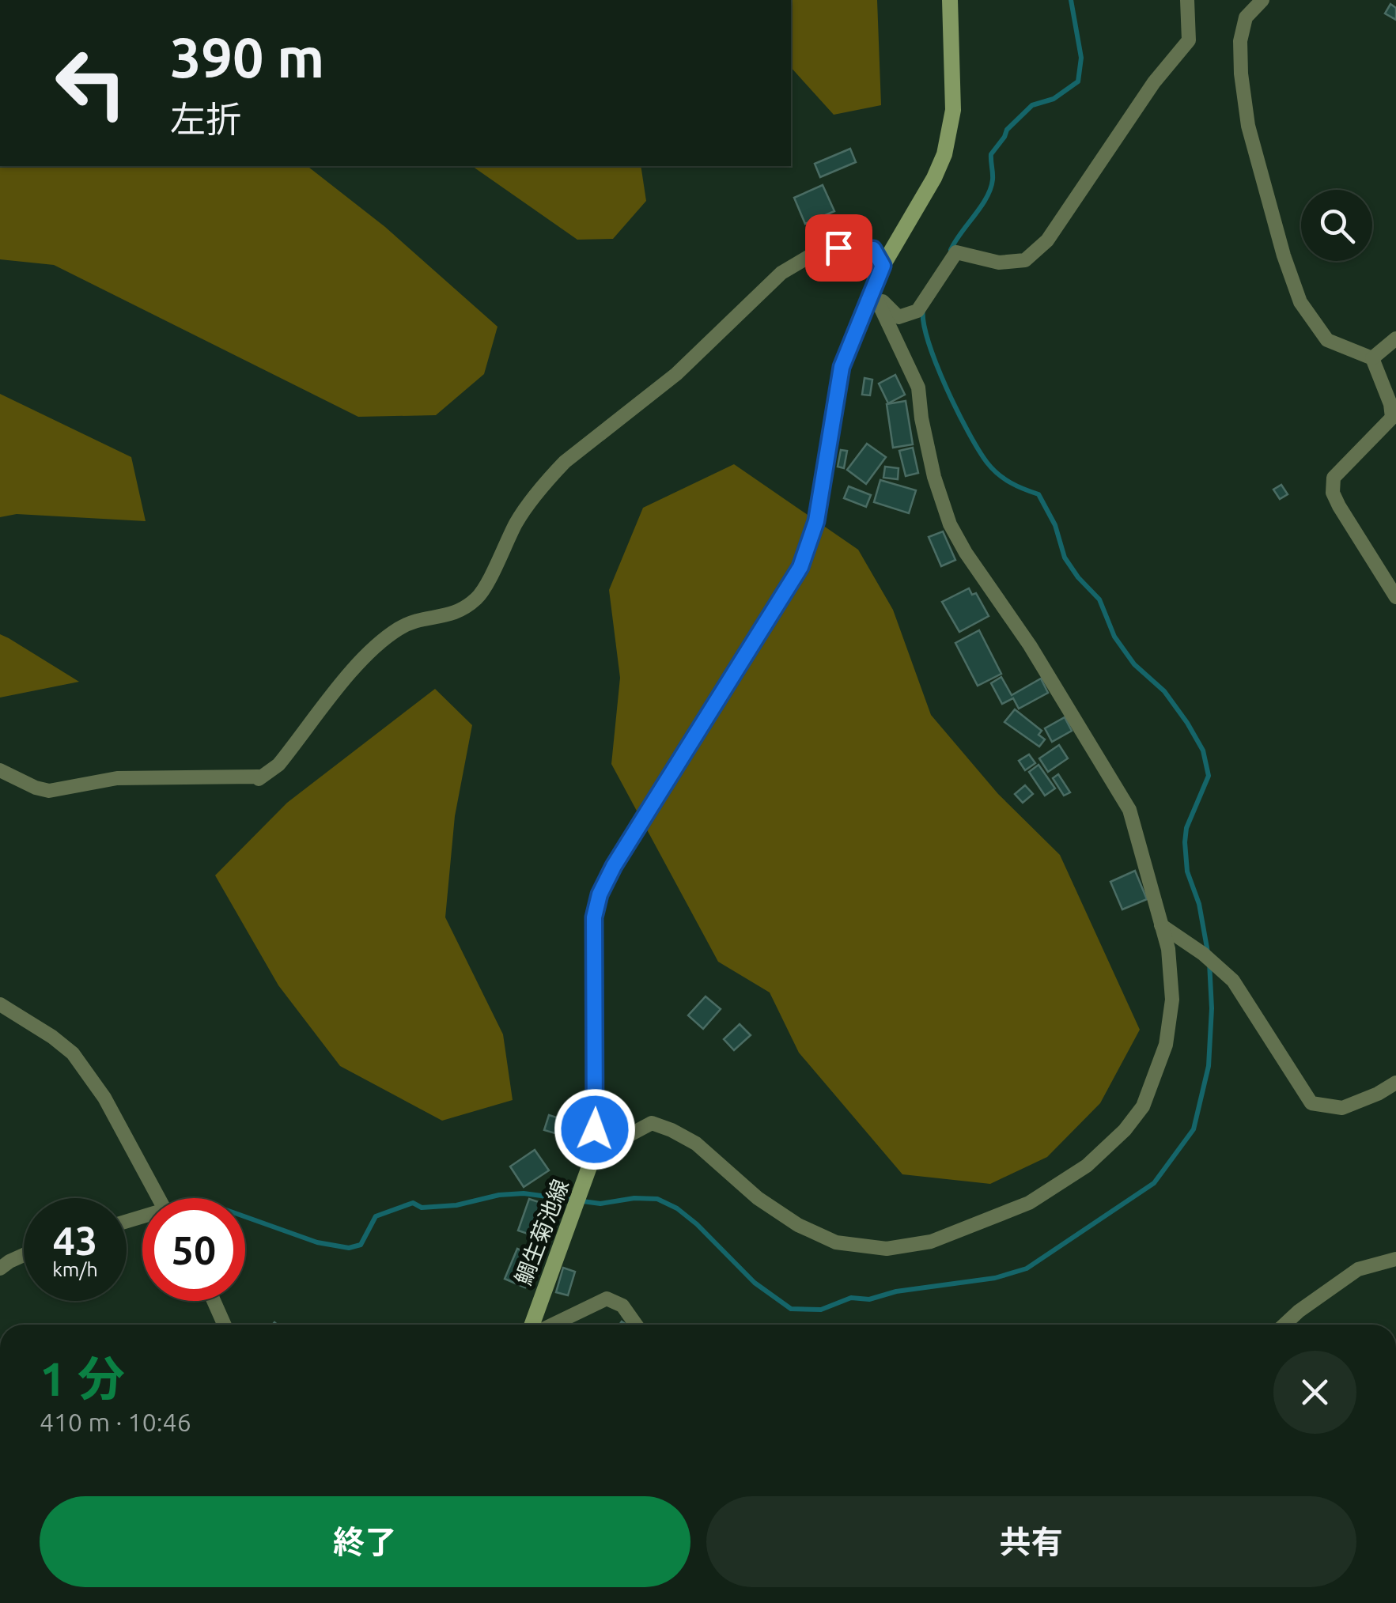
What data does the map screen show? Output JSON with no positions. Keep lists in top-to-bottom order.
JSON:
{
  "streets": {
    "main road": ["鯛生菊池線"]
  },
  "page": {
    "turn": ["390 m", "左折"],
    "speed": "43 km/h",
    "limit": "50",
    "heading": ["1 分", "410 m · 10:46"],
    "buttons": ["終了", "共有"]
  }
}
